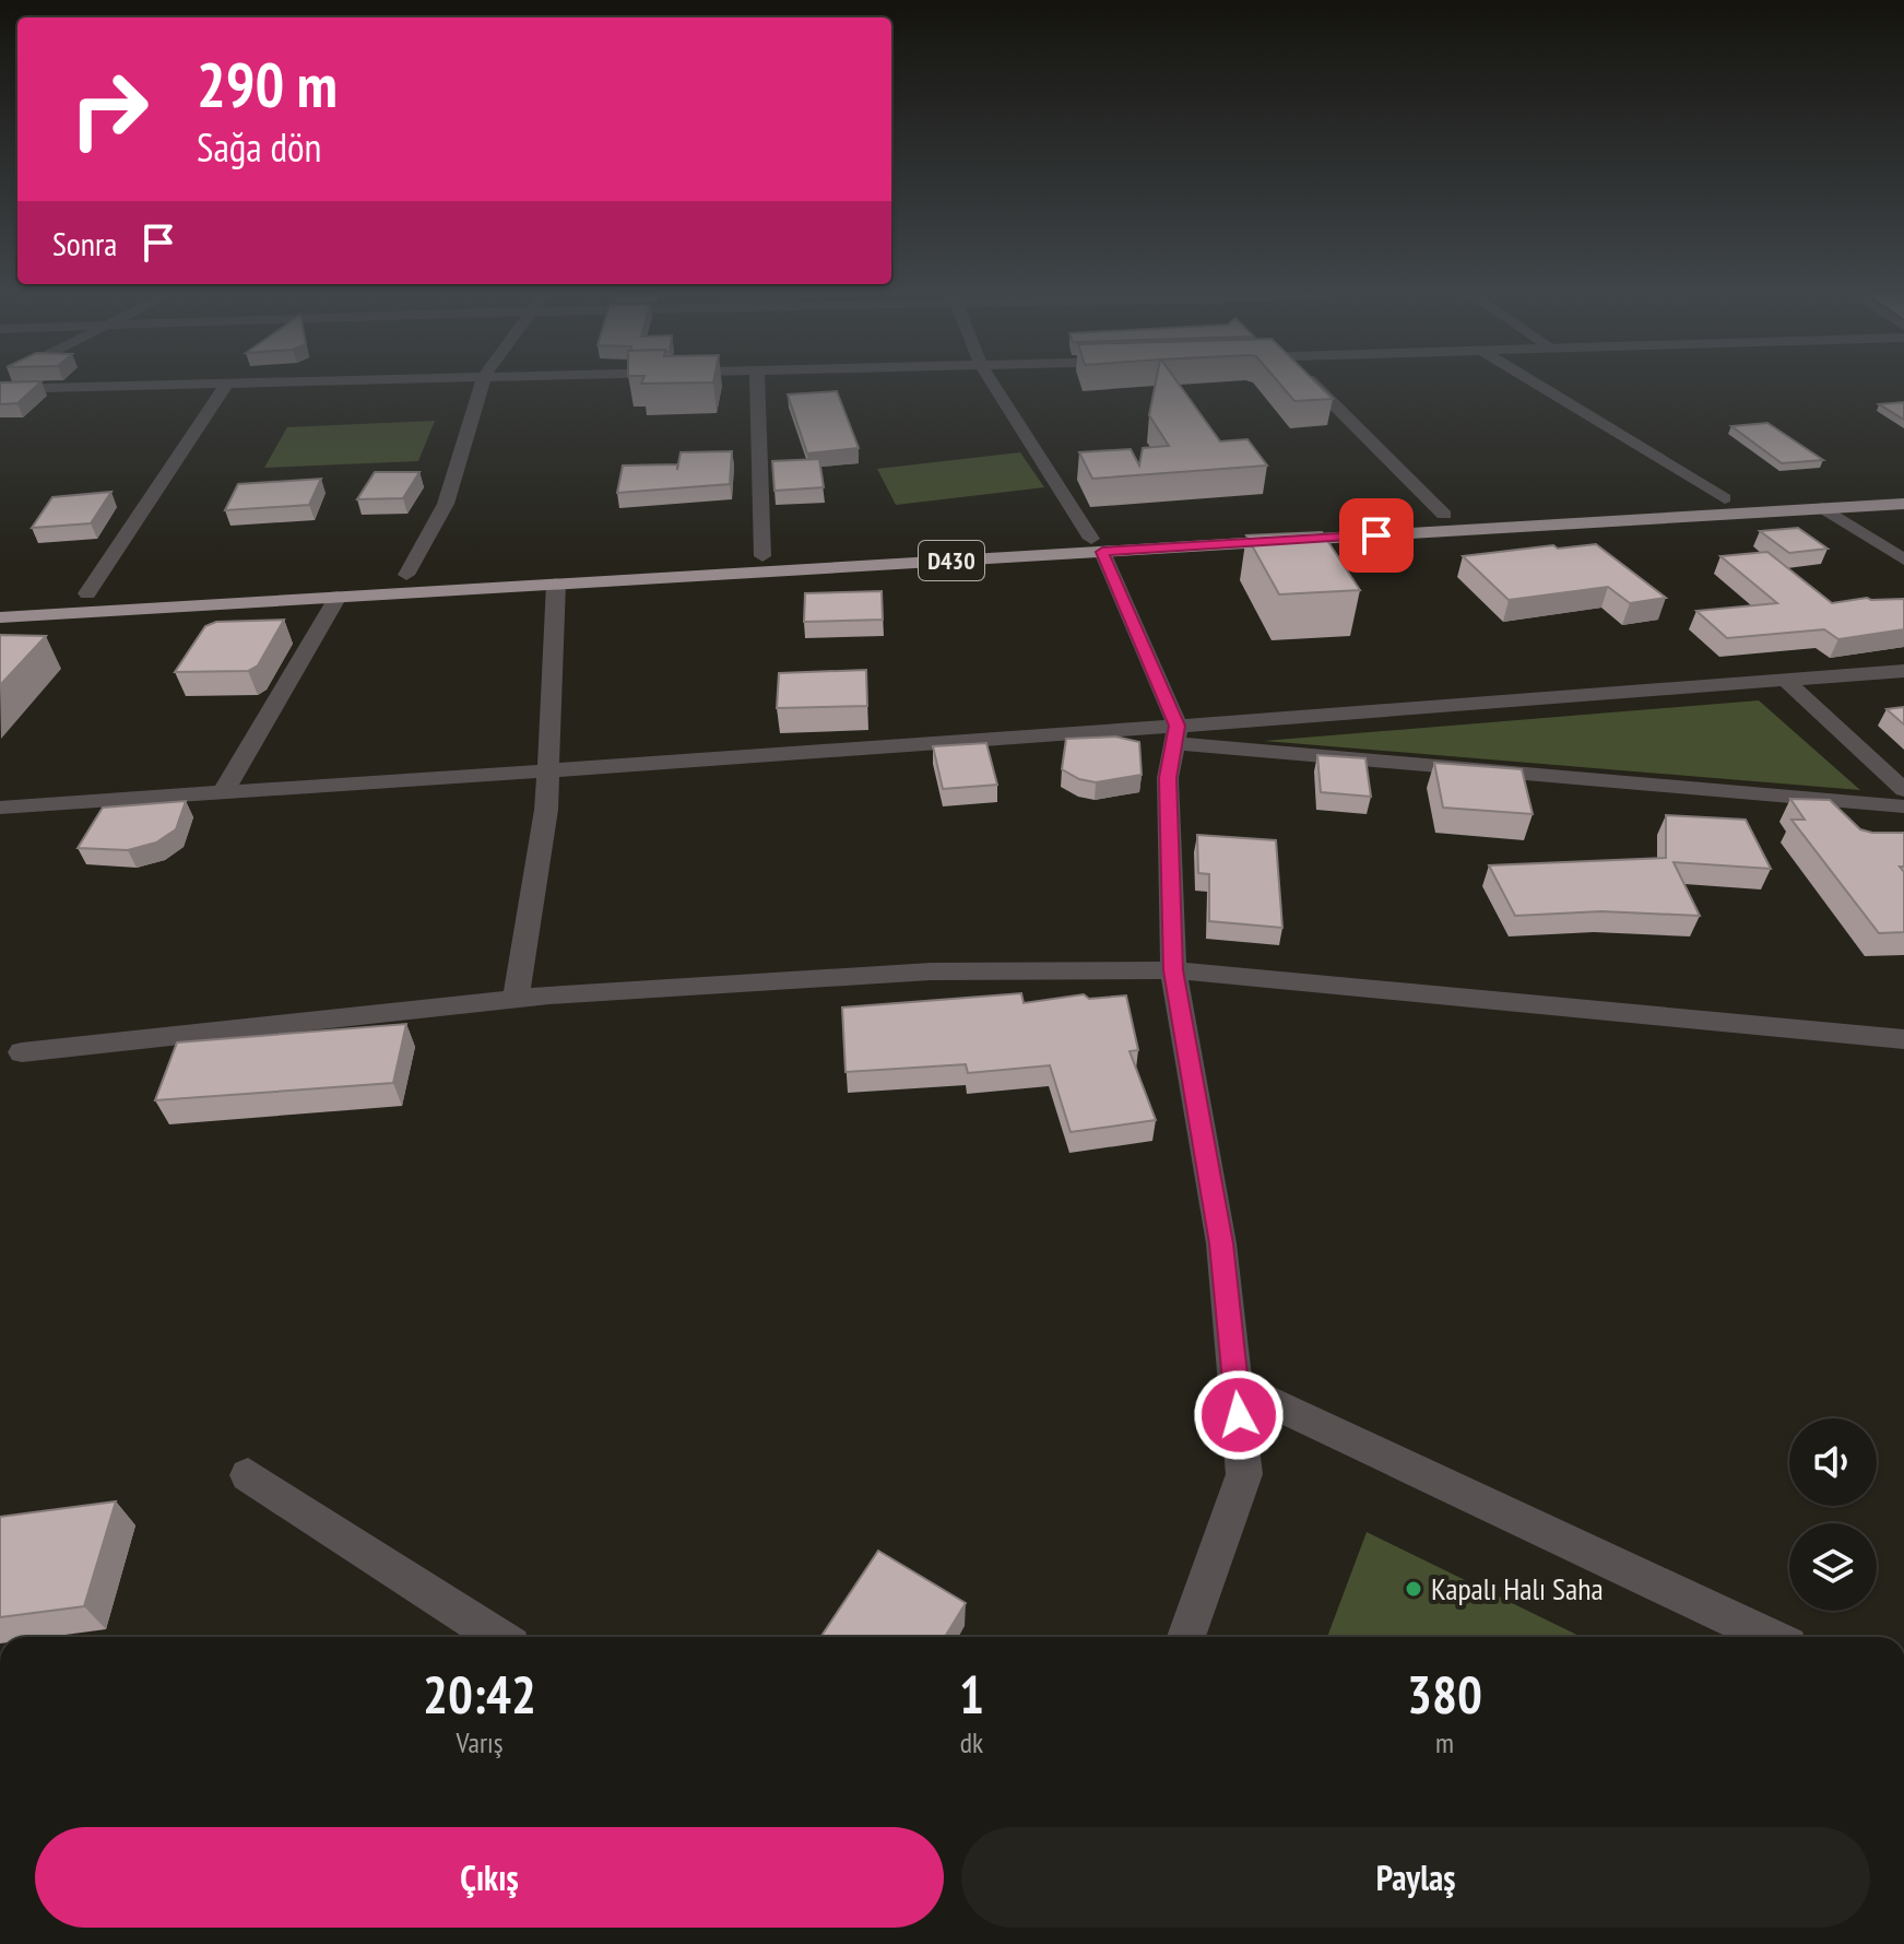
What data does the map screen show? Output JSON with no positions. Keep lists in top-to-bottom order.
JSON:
{
  "streets": {
    "highway": ["D430"]
  },
  "places": ["Kapalı Halı Saha"],
  "page": {
    "turn": ["290 m", "Sağa dön"],
    "then": "Sonra",
    "eta": [
      "20:42",
      "Varış",
      "1",
      "dk",
      "380",
      "m"
    ],
    "buttons": ["Çıkış", "Paylaş"]
  }
}
